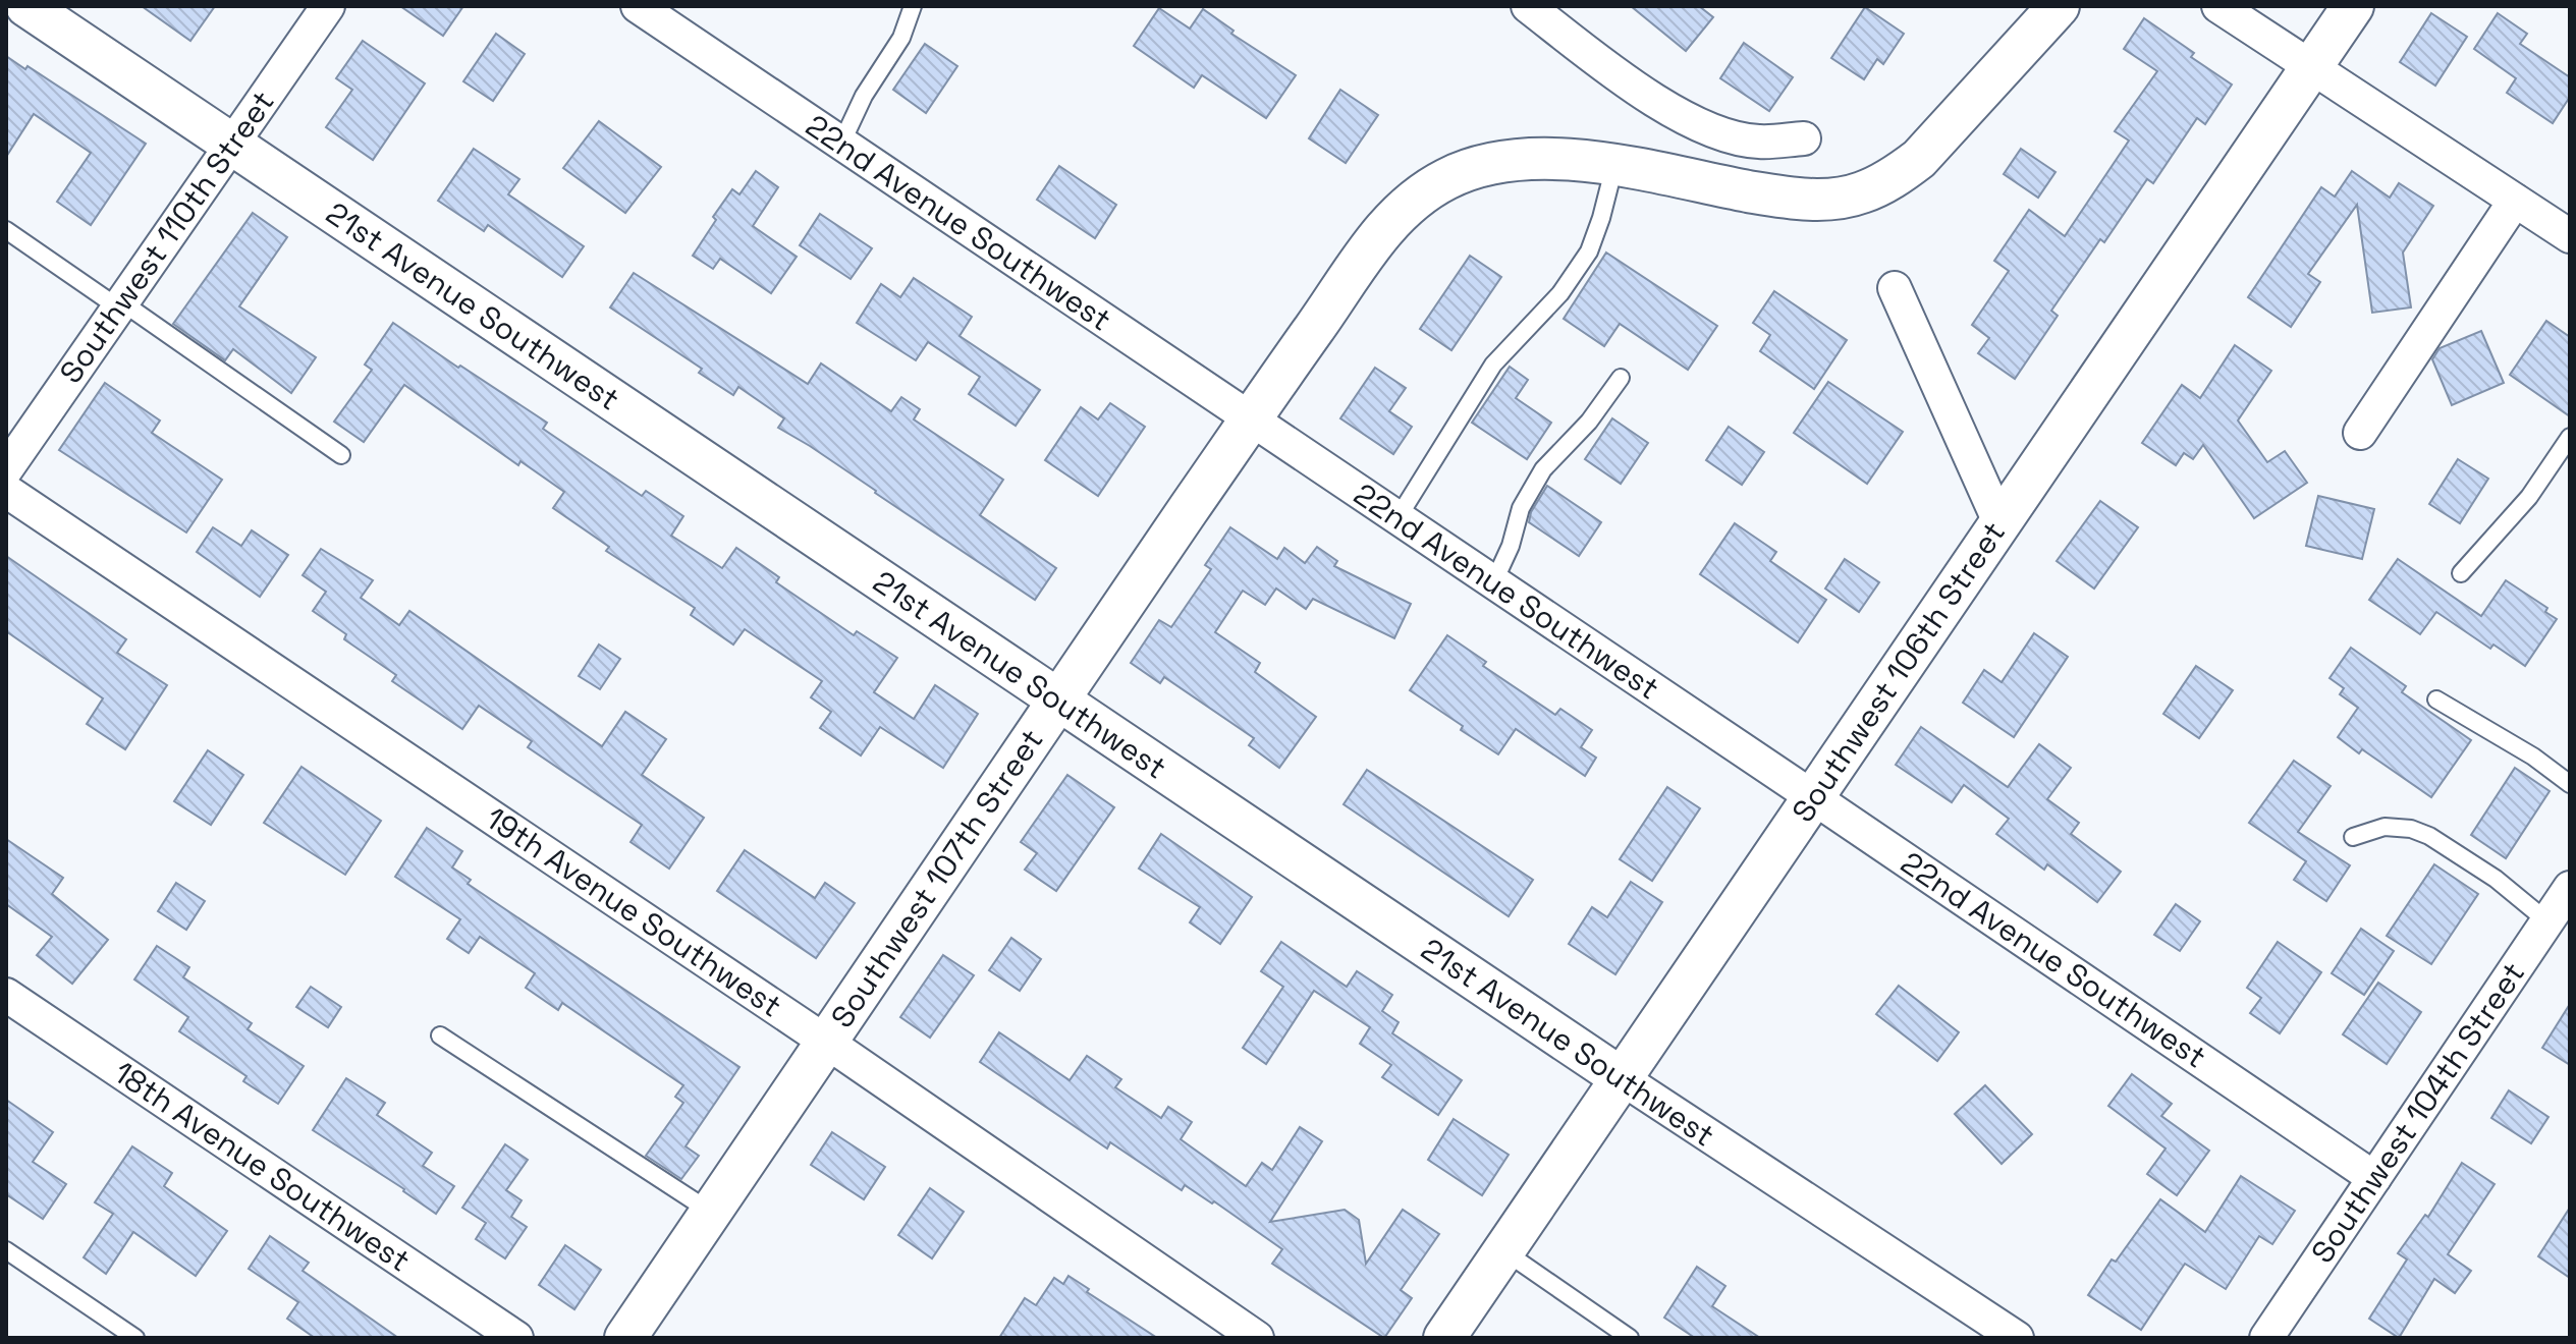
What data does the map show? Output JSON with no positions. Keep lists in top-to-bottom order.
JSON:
{
  "streets": {
    "street": [
      "22nd Avenue Southwest",
      "Southwest 110th Street",
      "21st Avenue Southwest",
      "Southwest 106th Street",
      "Southwest 107th Street",
      "19th Avenue Southwest",
      "Southwest 104th Street",
      "18th Avenue Southwest"
    ]
  },
  "crossings": [
    ["22nd Avenue Southwest", "Southwest 106th Street"],
    ["22nd Avenue Southwest", "Southwest 107th Street"],
    ["22nd Avenue Southwest", "Southwest 104th Street"],
    ["Southwest 110th Street", "21st Avenue Southwest"],
    ["21st Avenue Southwest", "Southwest 106th Street"],
    ["21st Avenue Southwest", "Southwest 107th Street"],
    ["Southwest 107th Street", "19th Avenue Southwest"]
  ]
}
